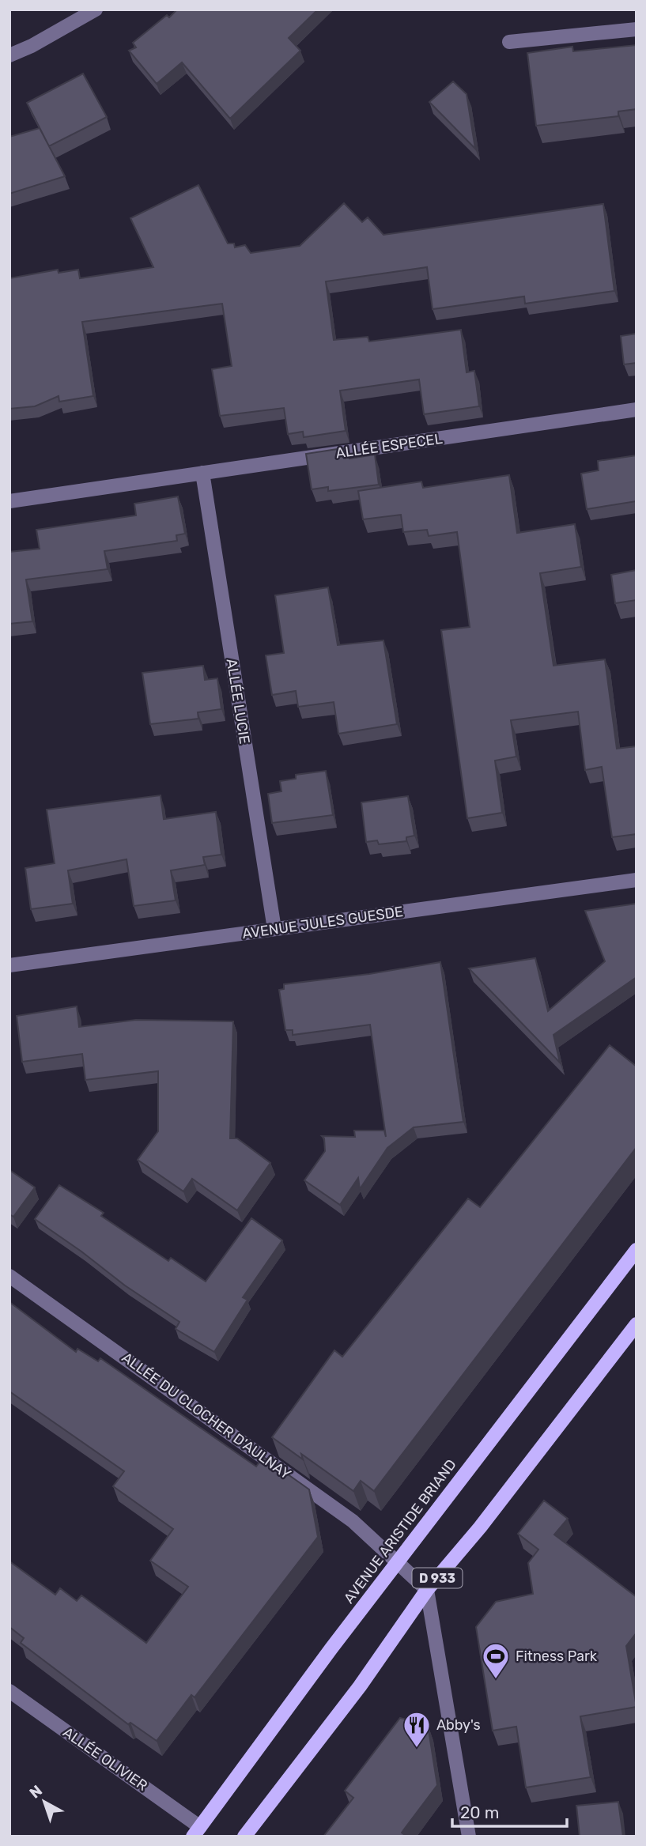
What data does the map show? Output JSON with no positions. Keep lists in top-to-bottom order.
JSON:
{
  "streets": {
    "main road": ["AVENUE ARISTIDE BRIAND", "D 933"],
    "street": [
      "ALLÉE ESPECEL",
      "ALLÉE LUCIE",
      "AVENUE JULES GUESDE",
      "ALLÉE DU CLOCHER D'AULNAY",
      "ALLÉE OLIVIER"
    ]
  },
  "crossings": [
    ["ALLÉE ESPECEL", "ALLÉE LUCIE"],
    ["ALLÉE LUCIE", "AVENUE JULES GUESDE"],
    ["ALLÉE DU CLOCHER D'AULNAY", "AVENUE ARISTIDE BRIAND"],
    ["ALLÉE DU CLOCHER D'AULNAY", "D 933"],
    ["AVENUE ARISTIDE BRIAND", "ALLÉE OLIVIER"]
  ],
  "places": {
    "sports": ["Fitness Park"],
    "restaurant": ["Abby's"]
  },
  "scale_bar": "20 m",
  "north": "top left"
}
